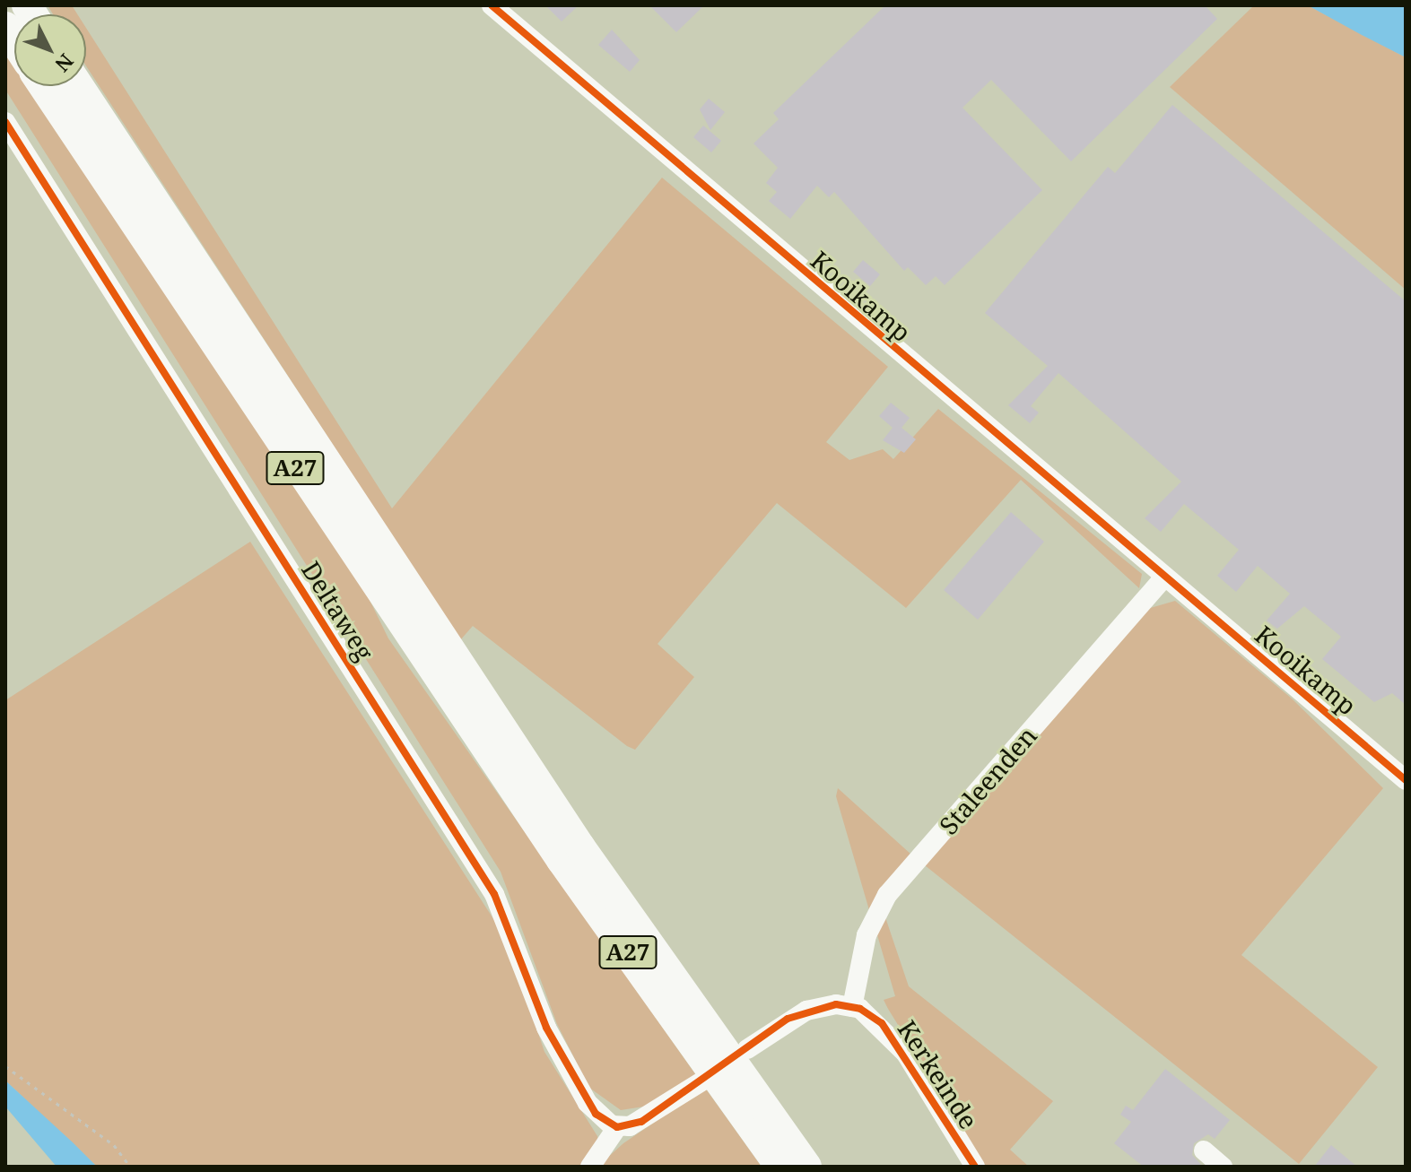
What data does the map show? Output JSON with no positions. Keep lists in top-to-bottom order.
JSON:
{
  "streets": {
    "highway": ["A27"],
    "street": [
      "Kooikamp",
      "Deltaweg",
      "Staleenden",
      "Kerkeinde"
    ]
  },
  "crossings": [
    ["Kooikamp", "Staleenden"],
    ["Staleenden", "Kerkeinde"]
  ],
  "north": "bottom right"
}
